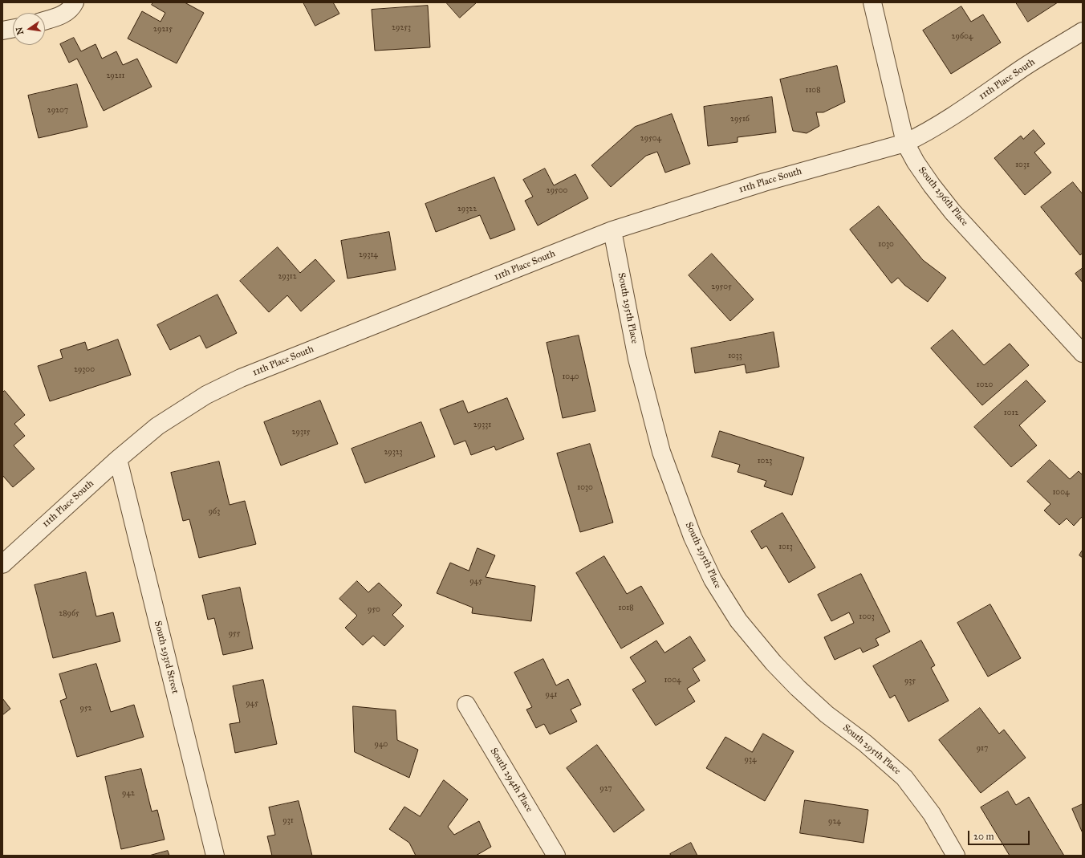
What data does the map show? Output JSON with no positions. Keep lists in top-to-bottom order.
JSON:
{
  "streets": {
    "street": [
      "11th Place South",
      "South 296th Place",
      "South 295th Place",
      "South 293rd Street",
      "South 294th Place"
    ]
  },
  "crossings": [
    ["11th Place South", "South 296th Place"],
    ["11th Place South", "South 295th Place"],
    ["11th Place South", "South 293rd Street"]
  ],
  "house_numbers": [
    "29253",
    "29215",
    "29604",
    "29211",
    "1108",
    "29207",
    "29516",
    "29504",
    "1031",
    "29500",
    "29322",
    "1030",
    "29314",
    "29312",
    "29505",
    "1033",
    "29300",
    "1040",
    "1020",
    "1012",
    "29331",
    "29315",
    "29323",
    "1023",
    "1030",
    "1004",
    "963",
    "1013",
    "945",
    "1018",
    "950",
    "28965",
    "1003",
    "955",
    "1004",
    "935",
    "941",
    "945",
    "952",
    "940",
    "917",
    "934",
    "927",
    "942",
    "931",
    "924"
  ],
  "scale_bar": "20 m",
  "north": "left"
}
